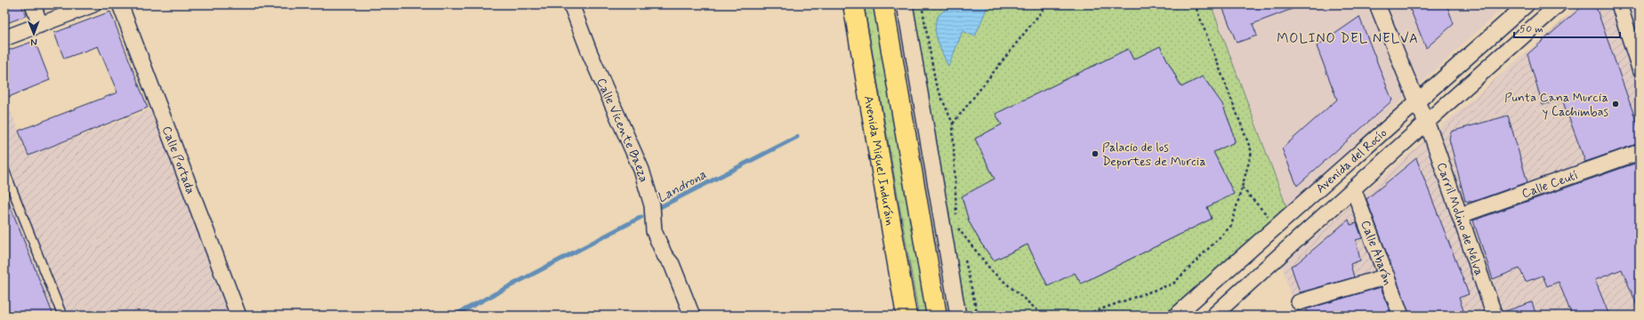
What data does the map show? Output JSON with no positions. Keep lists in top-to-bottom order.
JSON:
{
  "streets": {
    "main road": ["Avenida Miguel Induráin"],
    "street": [
      "Calle Vicente Baeza",
      "Calle Portada",
      "Avenida del Rocío",
      "Calle Ceutí",
      "Carril Molino de Nelva",
      "Calle Abarán"
    ]
  },
  "crossings": [
    ["Avenida del Rocío", "Carril Molino de Nelva"],
    ["Avenida del Rocío", "Calle Abarán"],
    ["Calle Ceutí", "Carril Molino de Nelva"]
  ],
  "districts": ["MOLINO DEL NELVA"],
  "water": ["Landrona"],
  "places": ["Punta Cana Murcia y Cachimbas", "Palacio de los Deportes de Murcia"],
  "scale_bar": "50 m",
  "north": "bottom"
}
